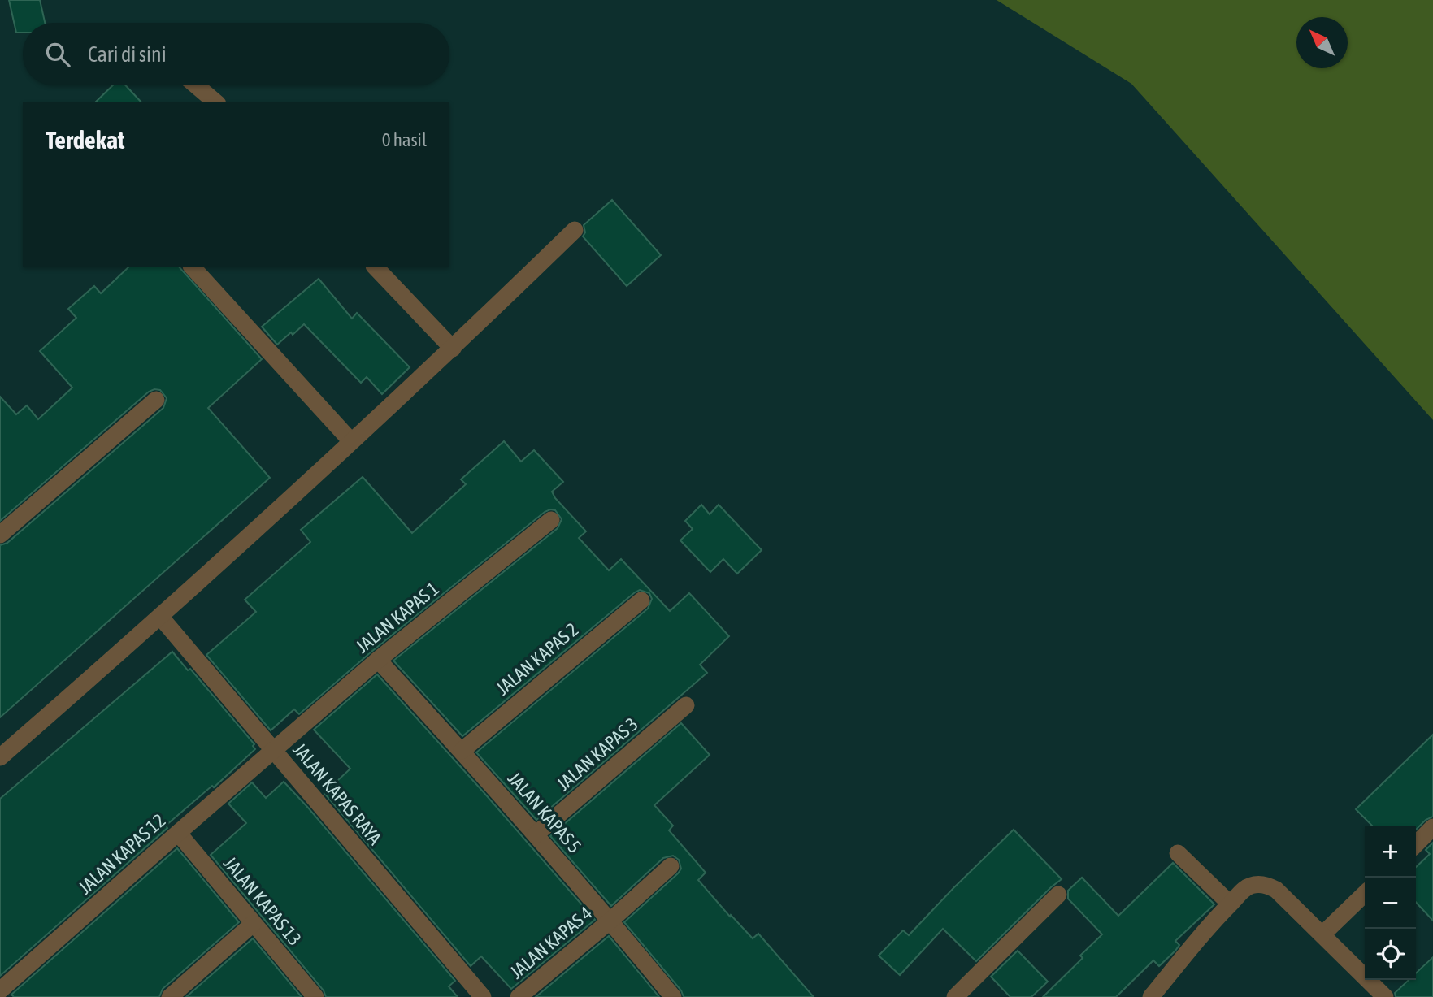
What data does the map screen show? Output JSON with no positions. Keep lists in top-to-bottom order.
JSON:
{
  "streets": {
    "street": [
      "JALAN KAPAS 1",
      "JALAN KAPAS 2",
      "JALAN KAPAS 3",
      "JALAN KAPAS RAYA",
      "JALAN KAPAS 5",
      "JALAN KAPAS 12",
      "JALAN KAPAS 13",
      "JALAN KAPAS 4"
    ]
  },
  "crossings": [
    ["JALAN KAPAS 1", "JALAN KAPAS RAYA"],
    ["JALAN KAPAS 1", "JALAN KAPAS 5"],
    ["JALAN KAPAS 1", "JALAN KAPAS 12"],
    ["JALAN KAPAS 2", "JALAN KAPAS 5"],
    ["JALAN KAPAS 3", "JALAN KAPAS 5"],
    ["JALAN KAPAS RAYA", "JALAN KAPAS 12"],
    ["JALAN KAPAS 5", "JALAN KAPAS 4"],
    ["JALAN KAPAS 12", "JALAN KAPAS 13"]
  ],
  "north": "top left",
  "page": {
    "search": "Cari di sini",
    "heading": ["Terdekat", "0 hasil"],
    "map_buttons": ["+", "−"]
  }
}
